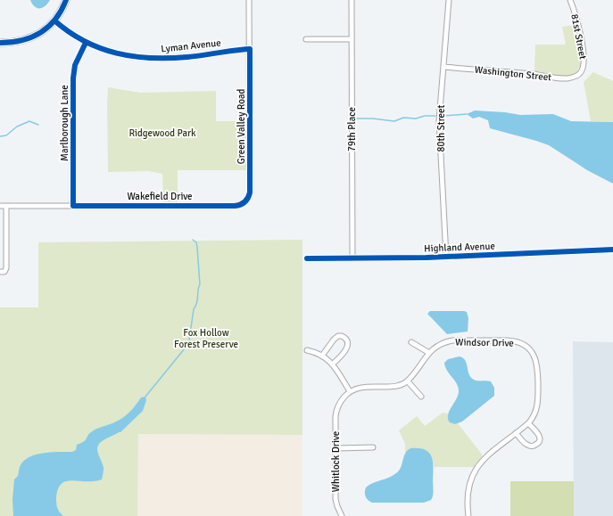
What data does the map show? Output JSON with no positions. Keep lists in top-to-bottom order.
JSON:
{
  "streets": {
    "street": [
      "81st Street",
      "Lyman Avenue",
      "Washington Street",
      "Marlborough Lane",
      "Green Valley Road",
      "80th Street",
      "79th Place",
      "Wakefield Drive",
      "Highland Avenue",
      "Windsor Drive",
      "Whitlock Drive"
    ]
  },
  "crossings": [
    ["81st Street", "Washington Street"],
    ["Lyman Avenue", "Marlborough Lane"],
    ["Lyman Avenue", "Green Valley Road"],
    ["Washington Street", "80th Street"],
    ["Marlborough Lane", "Wakefield Drive"],
    ["Green Valley Road", "Wakefield Drive"],
    ["80th Street", "Highland Avenue"],
    ["79th Place", "Highland Avenue"]
  ],
  "parks": ["Ridgewood Park", "Fox Hollow Forest Preserve"]
}
